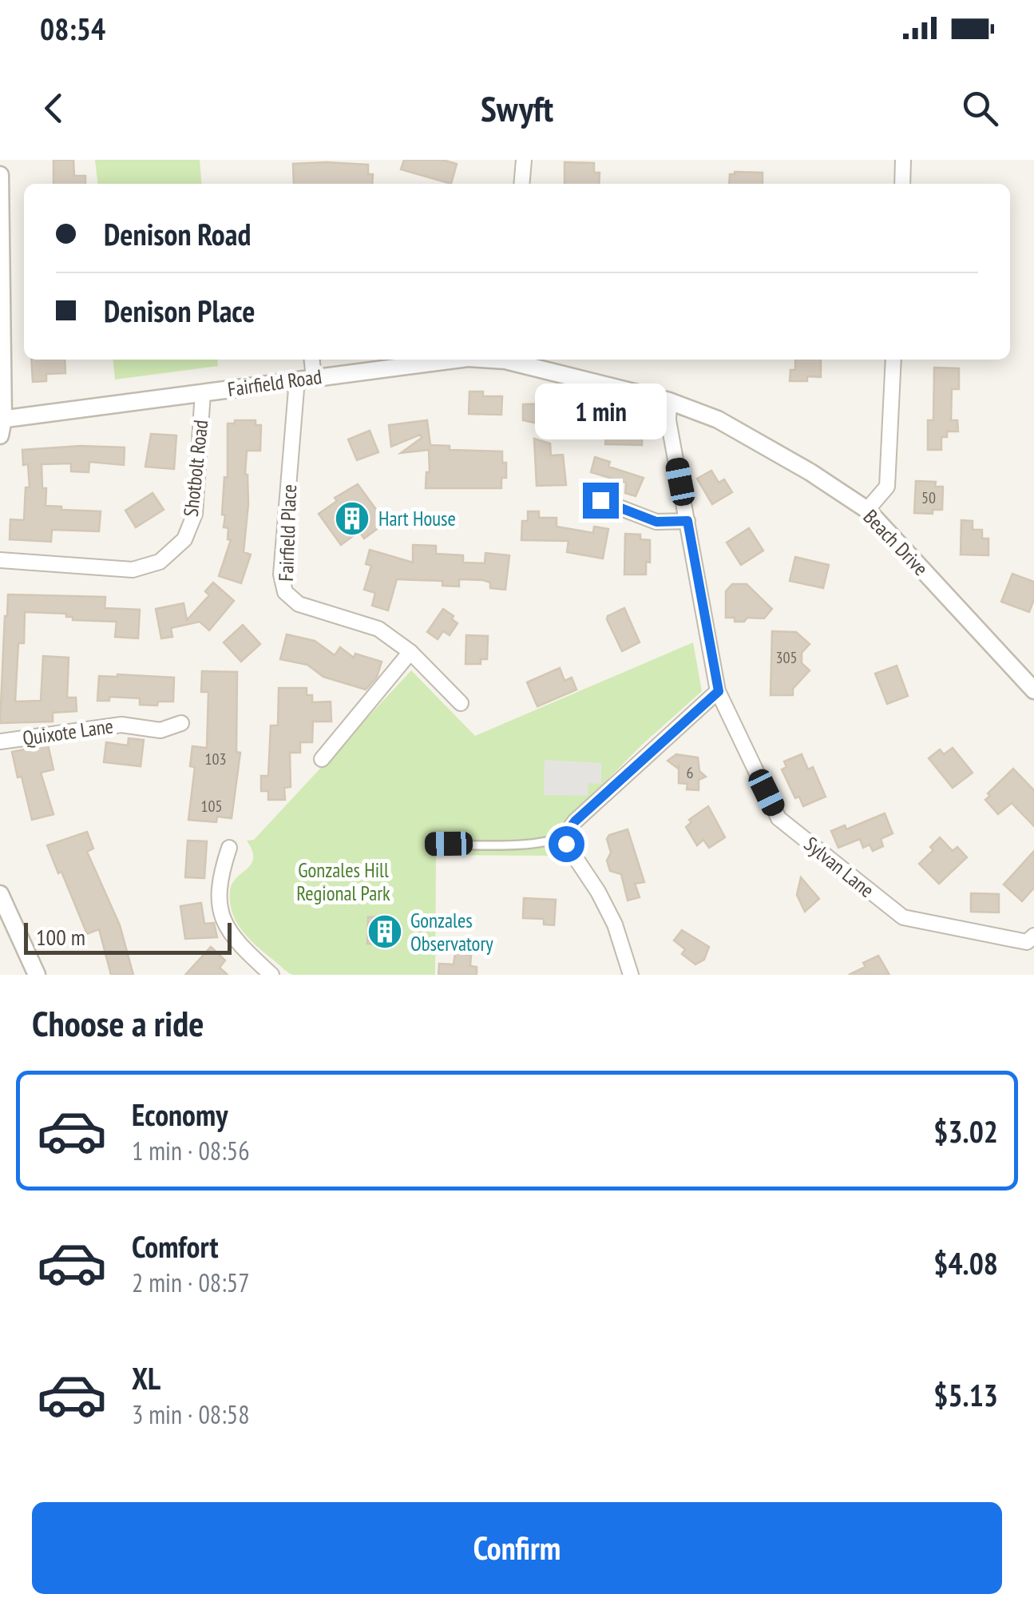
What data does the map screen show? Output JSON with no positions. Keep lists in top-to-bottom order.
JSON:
{
  "streets": {
    "street": [
      "Fairfield Road",
      "Shotbolt Road",
      "Fairfield Place",
      "Beach Drive",
      "Quixote Lane",
      "Sylvan Lane"
    ]
  },
  "crossings": [
    ["Fairfield Road", "Shotbolt Road"],
    ["Fairfield Road", "Fairfield Place"],
    ["Fairfield Road", "Beach Drive"]
  ],
  "parks": ["Gonzales Hill Regional Park"],
  "places": {
    "building": ["Hart House", "Gonzales Observatory"]
  },
  "house_numbers": [
    "50",
    "305",
    "103",
    "6",
    "105"
  ],
  "scale_bar": "100 m",
  "page": {
    "status": "08:54",
    "header": "Swyft",
    "banner": ["Denison Road", "Denison Place"],
    "bubble": "1 min",
    "scale": "100 m",
    "heading": "Choose a ride",
    "list": [
      {
        "name": "Economy",
        "note": "1 min · 08:56",
        "value": "$3.02"
      },
      {
        "name": "Comfort",
        "note": "2 min · 08:57",
        "value": "$4.08"
      },
      {
        "name": "XL",
        "note": "3 min · 08:58",
        "value": "$5.13"
      }
    ],
    "buttons": "Confirm"
  }
}
